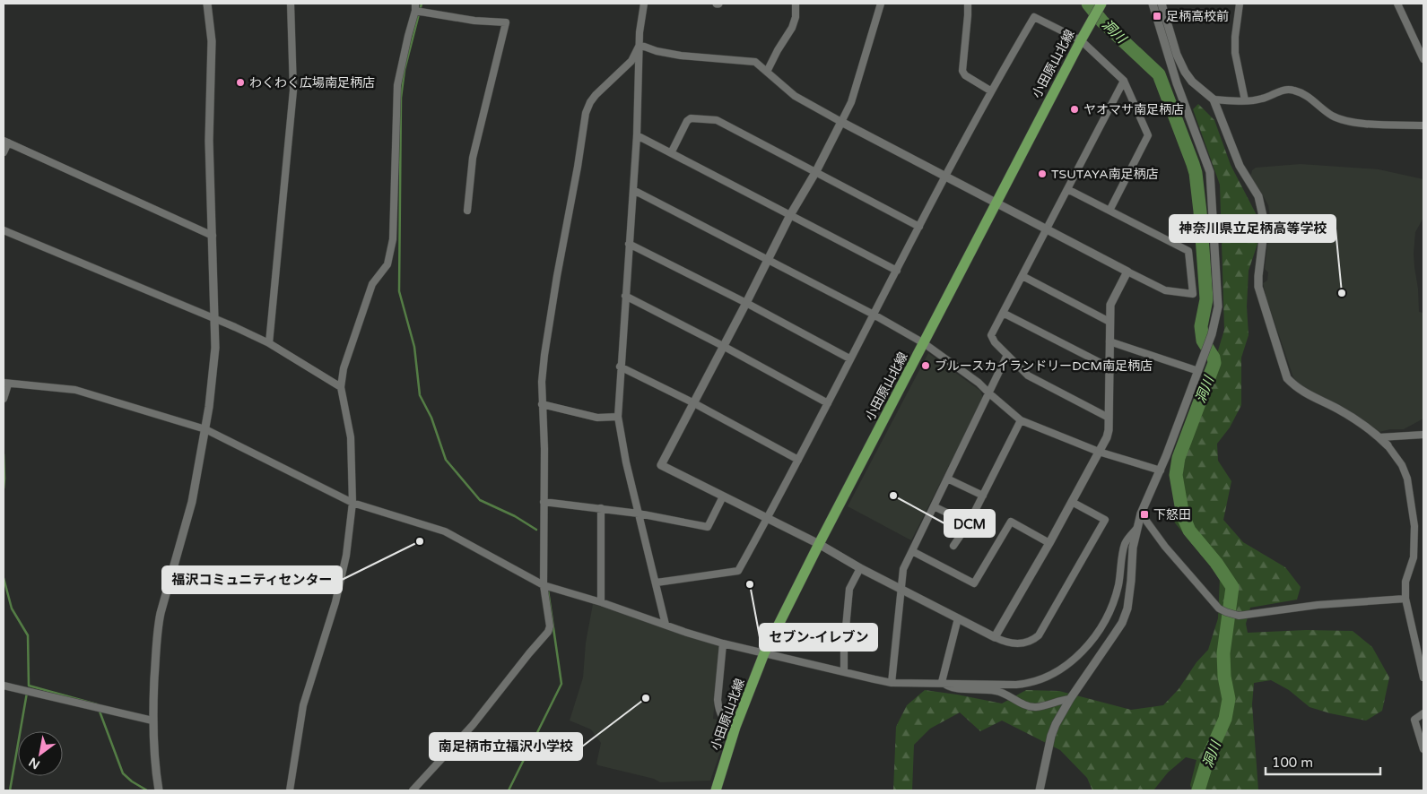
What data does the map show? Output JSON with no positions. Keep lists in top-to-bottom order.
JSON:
{
  "streets": {
    "main road": ["小田原山北線"]
  },
  "water": ["洞川"],
  "places": {
    "transit": ["足柄高校前", "下怒田"],
    "other": [
      "わくわく広場南足柄店",
      "ヤオマサ南足柄店",
      "TSUTAYA南足柄店",
      "神奈川県立足柄高等学校",
      "ブルースカイランドリーDCM南足柄店",
      "DCM",
      "福沢コミュニティセンター",
      "セブン-イレブン",
      "南足柄市立福沢小学校"
    ]
  },
  "scale_bar": "100 m",
  "north": "bottom left"
}
